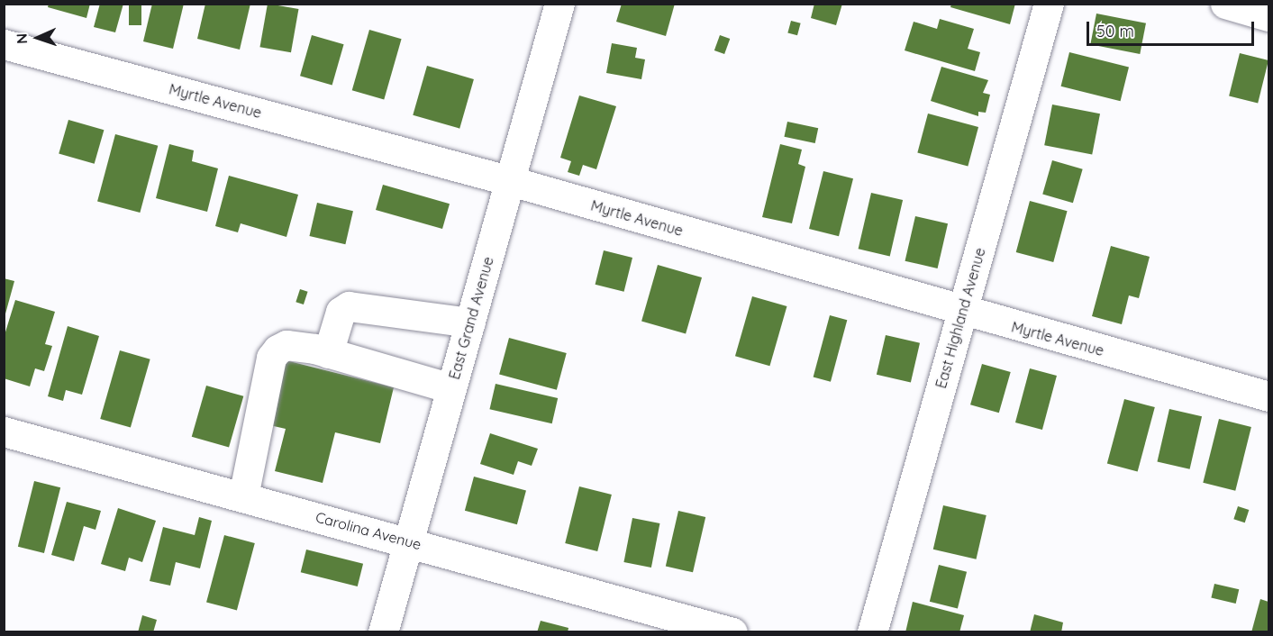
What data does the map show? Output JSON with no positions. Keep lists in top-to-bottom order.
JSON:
{
  "streets": {
    "street": [
      "Myrtle Avenue",
      "East Grand Avenue",
      "East Highland Avenue",
      "Carolina Avenue"
    ]
  },
  "crossings": [
    ["Myrtle Avenue", "East Grand Avenue"],
    ["Myrtle Avenue", "East Highland Avenue"],
    ["East Grand Avenue", "Carolina Avenue"]
  ],
  "scale_bar": "50 m",
  "north": "left"
}
